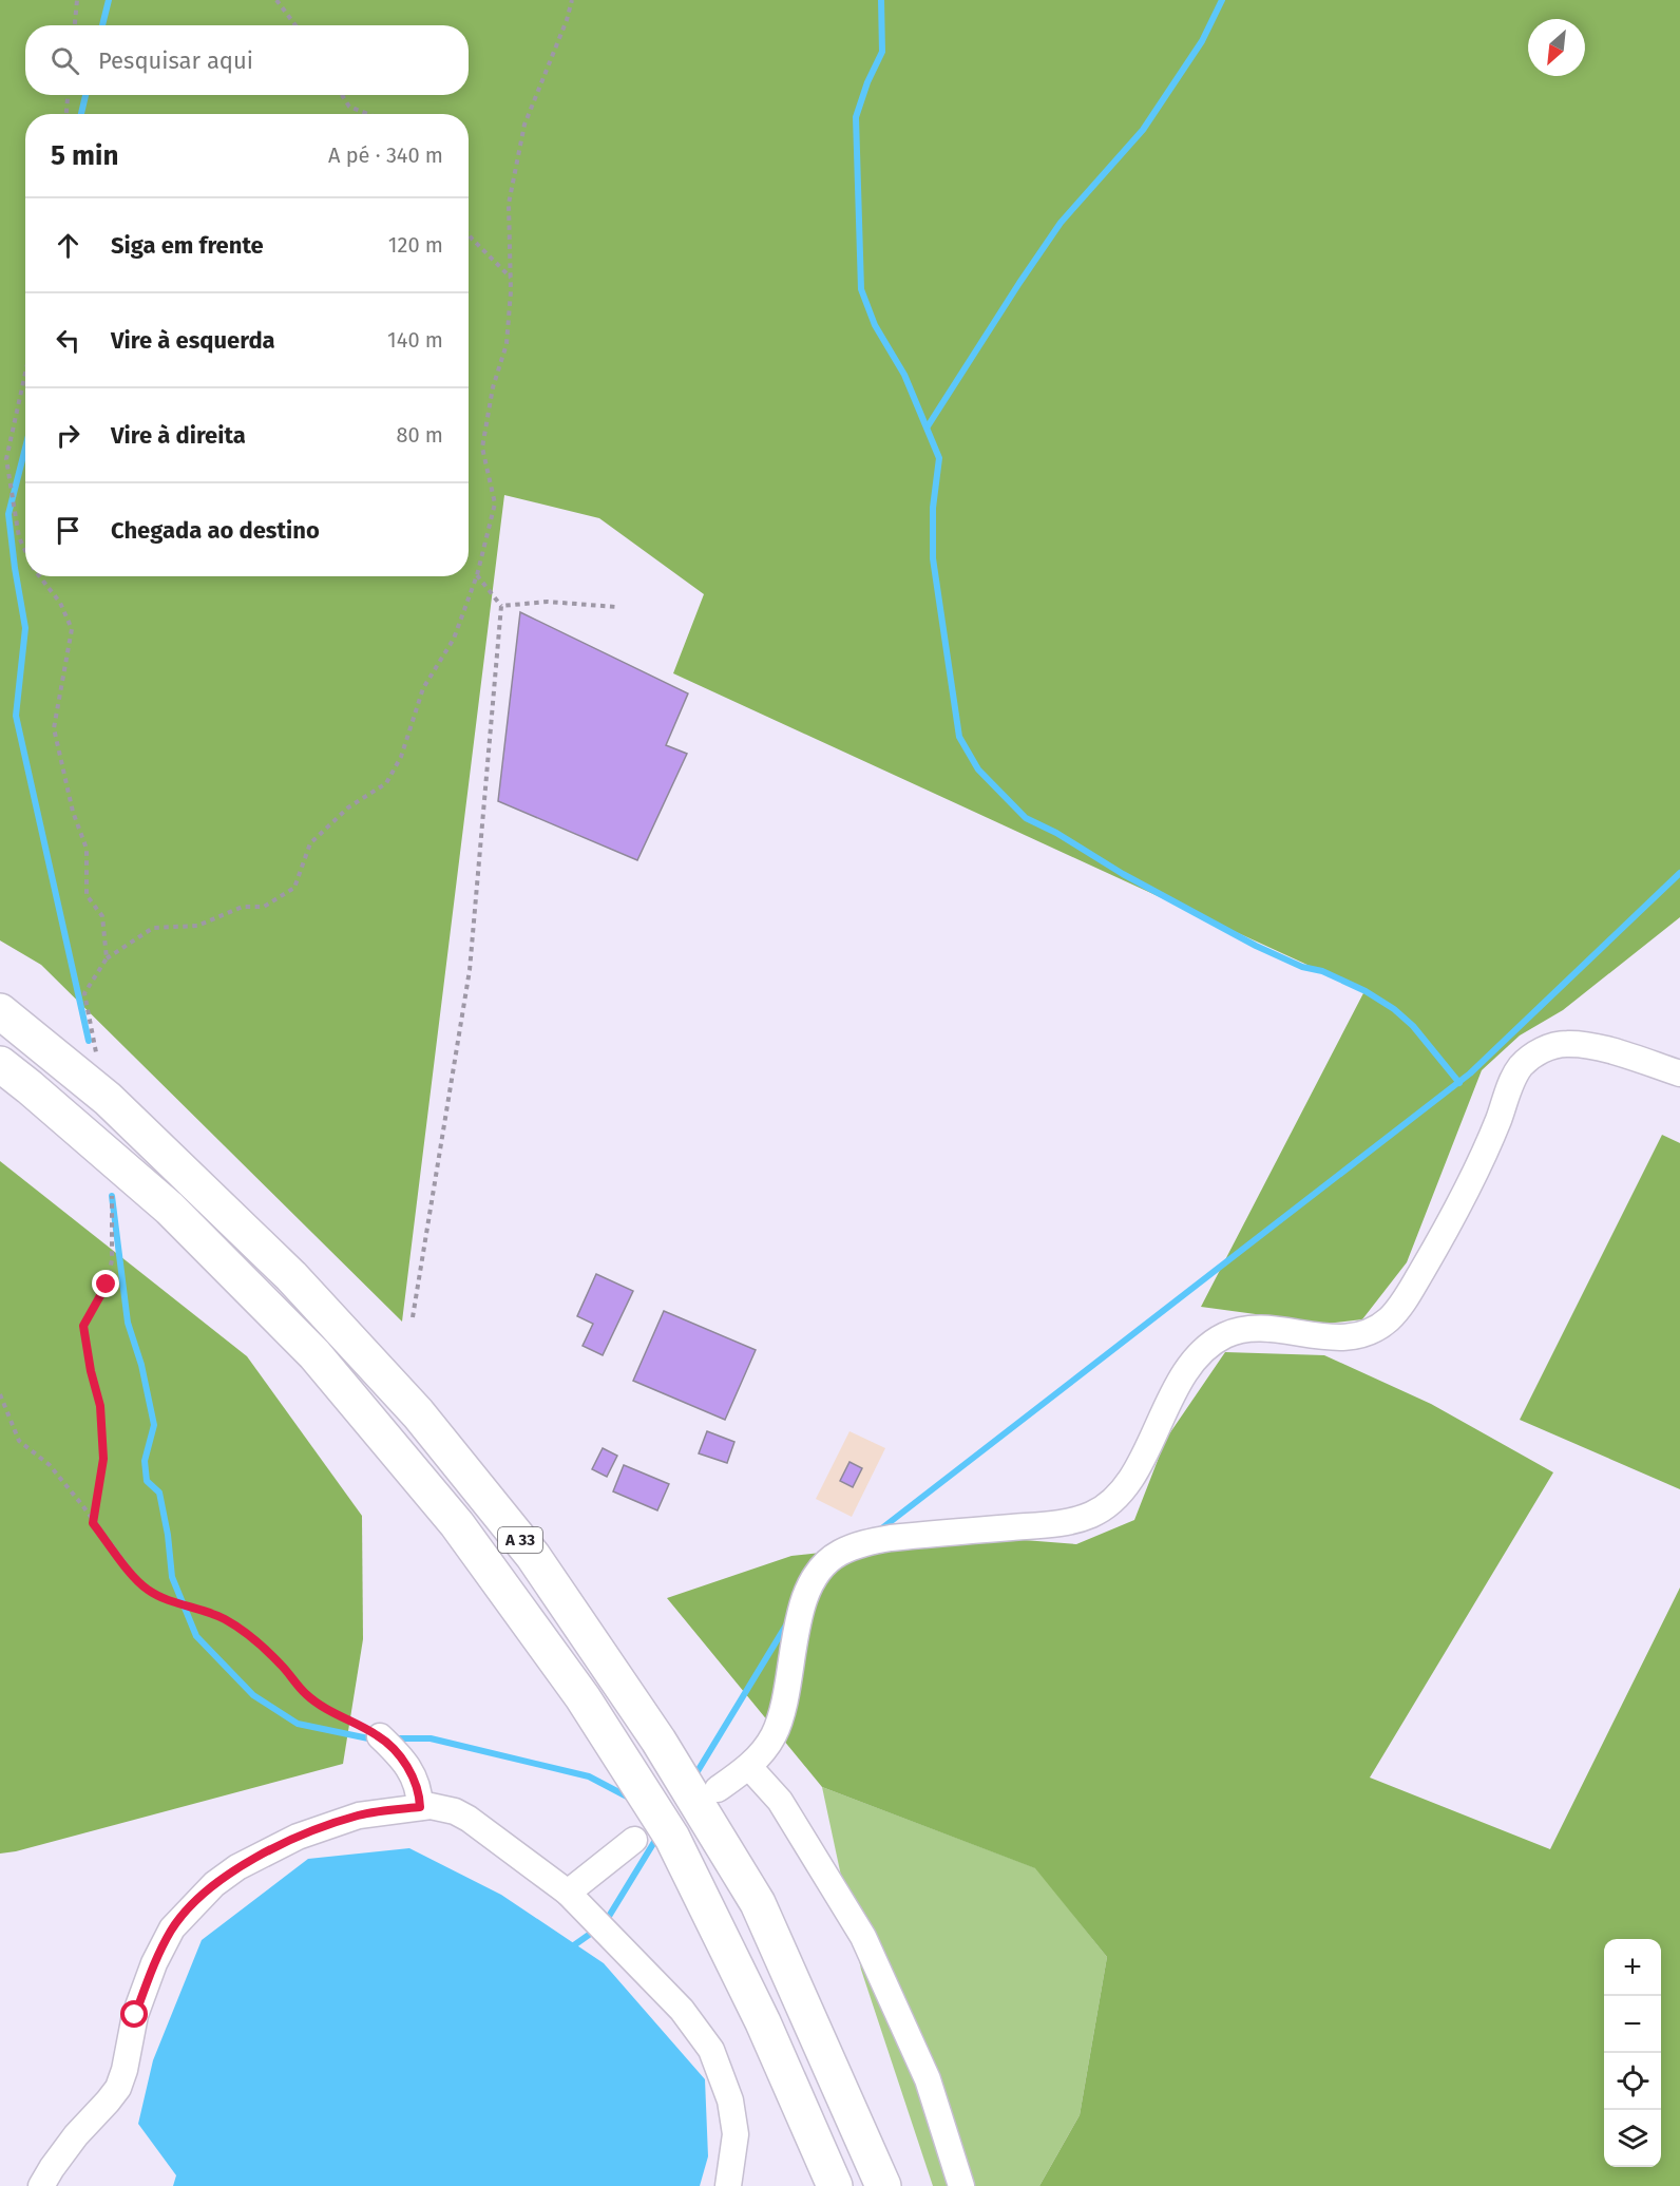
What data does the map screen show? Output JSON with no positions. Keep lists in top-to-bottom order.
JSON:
{
  "streets": {
    "highway": ["A 33"]
  },
  "north": "bottom left",
  "page": {
    "search": "Pesquisar aqui",
    "heading": ["5 min", "A pé · 340 m"],
    "list": [
      ["Siga em frente", "120 m"],
      ["Vire à esquerda", "140 m"],
      ["Vire à direita", "80 m"],
      "Chegada ao destino"
    ],
    "map_buttons": ["+", "−"]
  }
}
